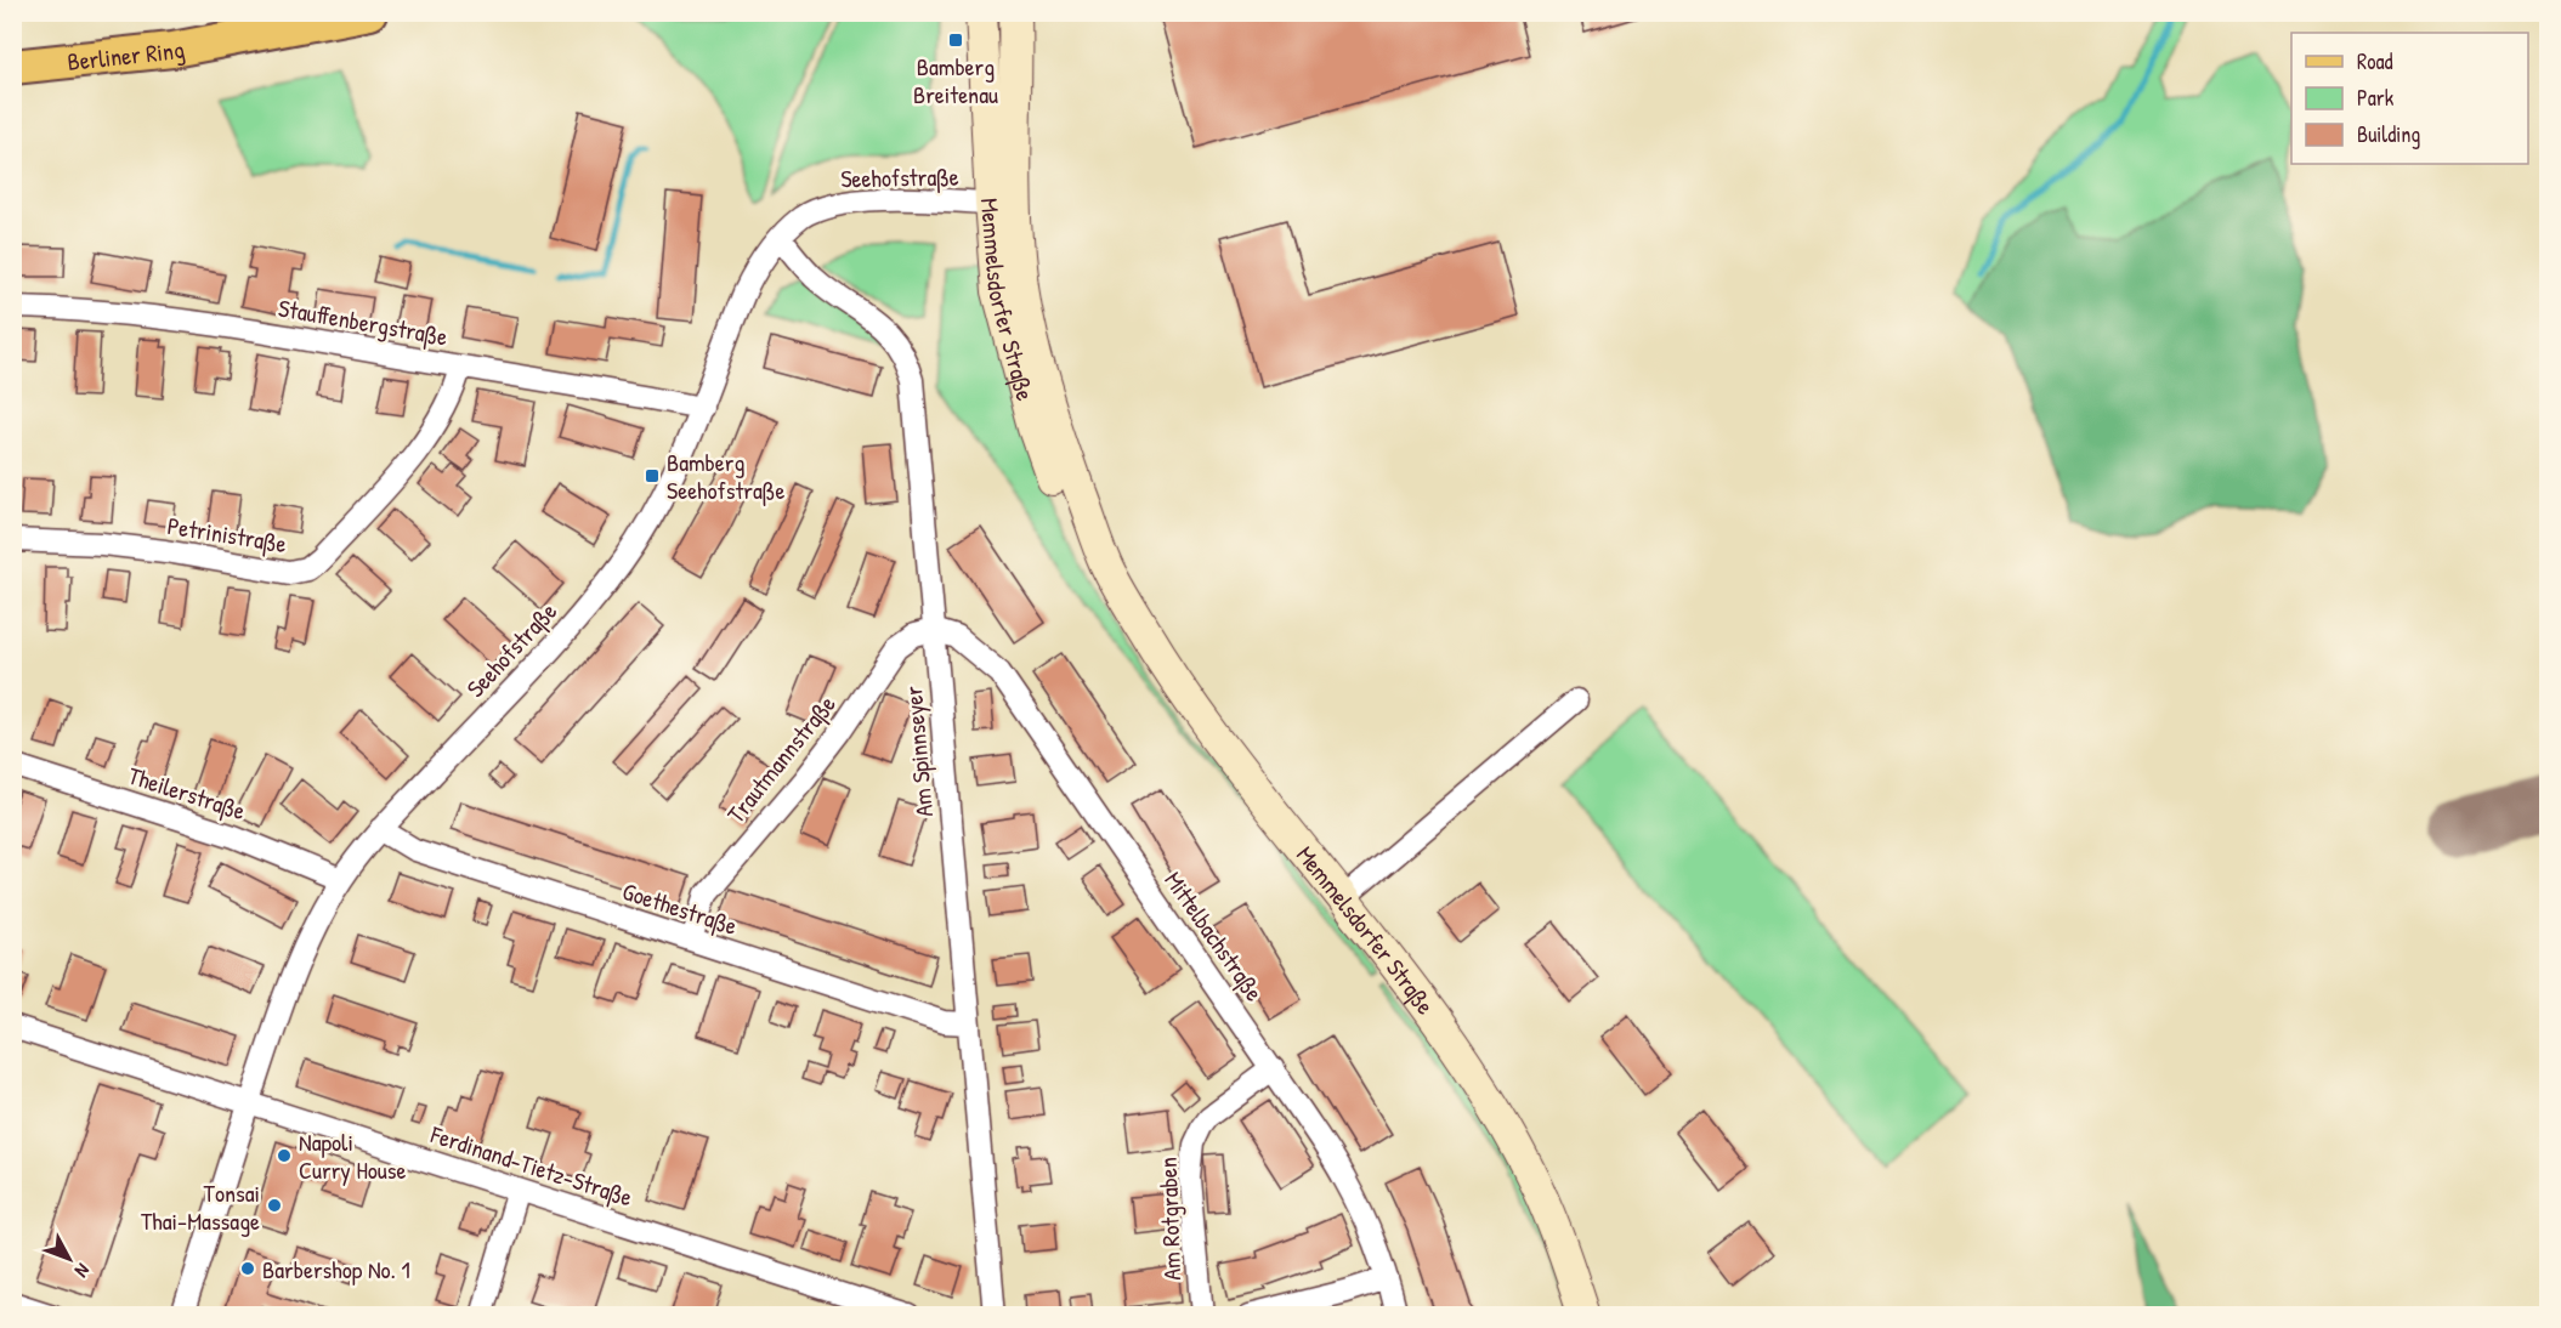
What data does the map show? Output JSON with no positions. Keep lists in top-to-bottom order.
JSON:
{
  "streets": {
    "main road": ["Berliner Ring", "Memmelsdorfer Straße"],
    "street": [
      "Seehofstraße",
      "Stauffenbergstraße",
      "Petrinistraße",
      "Am Spinnseyer",
      "Trautmannstraße",
      "Theilerstraße",
      "Goethestraße",
      "Mittelbachstraße",
      "Ferdinand-Tietz-Straße",
      "Am Rotgraben"
    ]
  },
  "crossings": [
    ["Seehofstraße", "Memmelsdorfer Straße"],
    ["Seehofstraße", "Stauffenbergstraße"],
    ["Seehofstraße", "Am Spinnseyer"],
    ["Seehofstraße", "Theilerstraße"],
    ["Seehofstraße", "Goethestraße"],
    ["Seehofstraße", "Ferdinand-Tietz-Straße"],
    ["Stauffenbergstraße", "Petrinistraße"],
    ["Am Spinnseyer", "Trautmannstraße"],
    ["Am Spinnseyer", "Goethestraße"],
    ["Am Spinnseyer", "Mittelbachstraße"],
    ["Trautmannstraße", "Goethestraße"],
    ["Trautmannstraße", "Mittelbachstraße"],
    ["Mittelbachstraße", "Am Rotgraben"]
  ],
  "places": {
    "transit": ["Bamberg Breitenau", "Bamberg Seehofstraße"],
    "other": ["Napoli Curry House", "Tonsai Thai-Massage", "Barbershop No. 1"]
  },
  "legend": ["Road", "Park", "Building"],
  "north": "bottom right"
}
